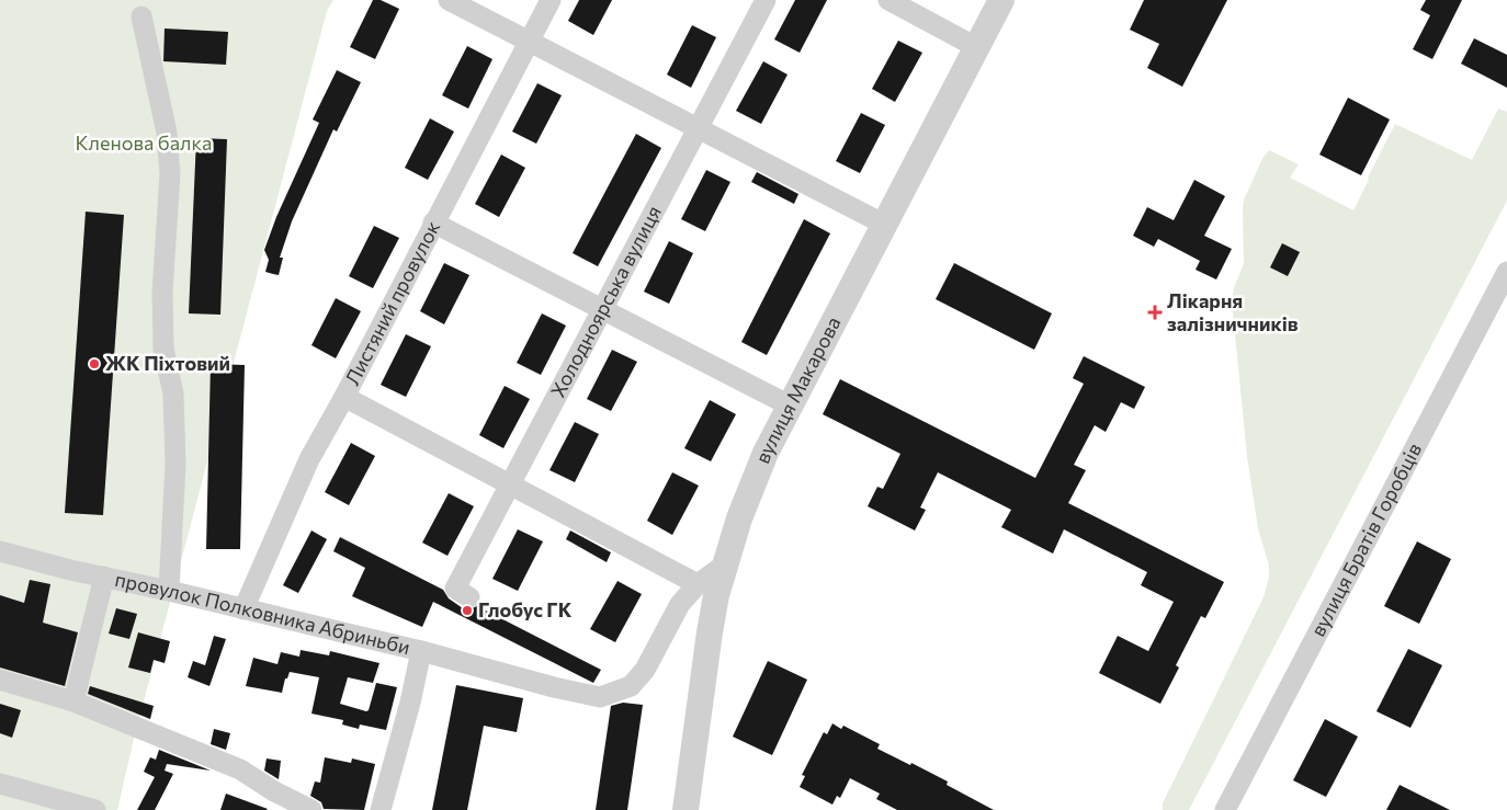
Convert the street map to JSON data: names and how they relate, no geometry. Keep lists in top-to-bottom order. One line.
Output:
{"streets":{"street":["Листяний провулок","Холодноярська вулиця","вулиця Макарова","вулиця Братів Горобців","провулок Полковника Абриньби"]},"crossings":[["Листяний провулок","провулок Полковника Абриньби"],["вулиця Макарова","провулок Полковника Абриньби"]],"parks":["Кленова балка"],"places":{"health":["Лікарня залізничників"],"other":["ЖК Піхтовий","Глобус ГК"]}}
